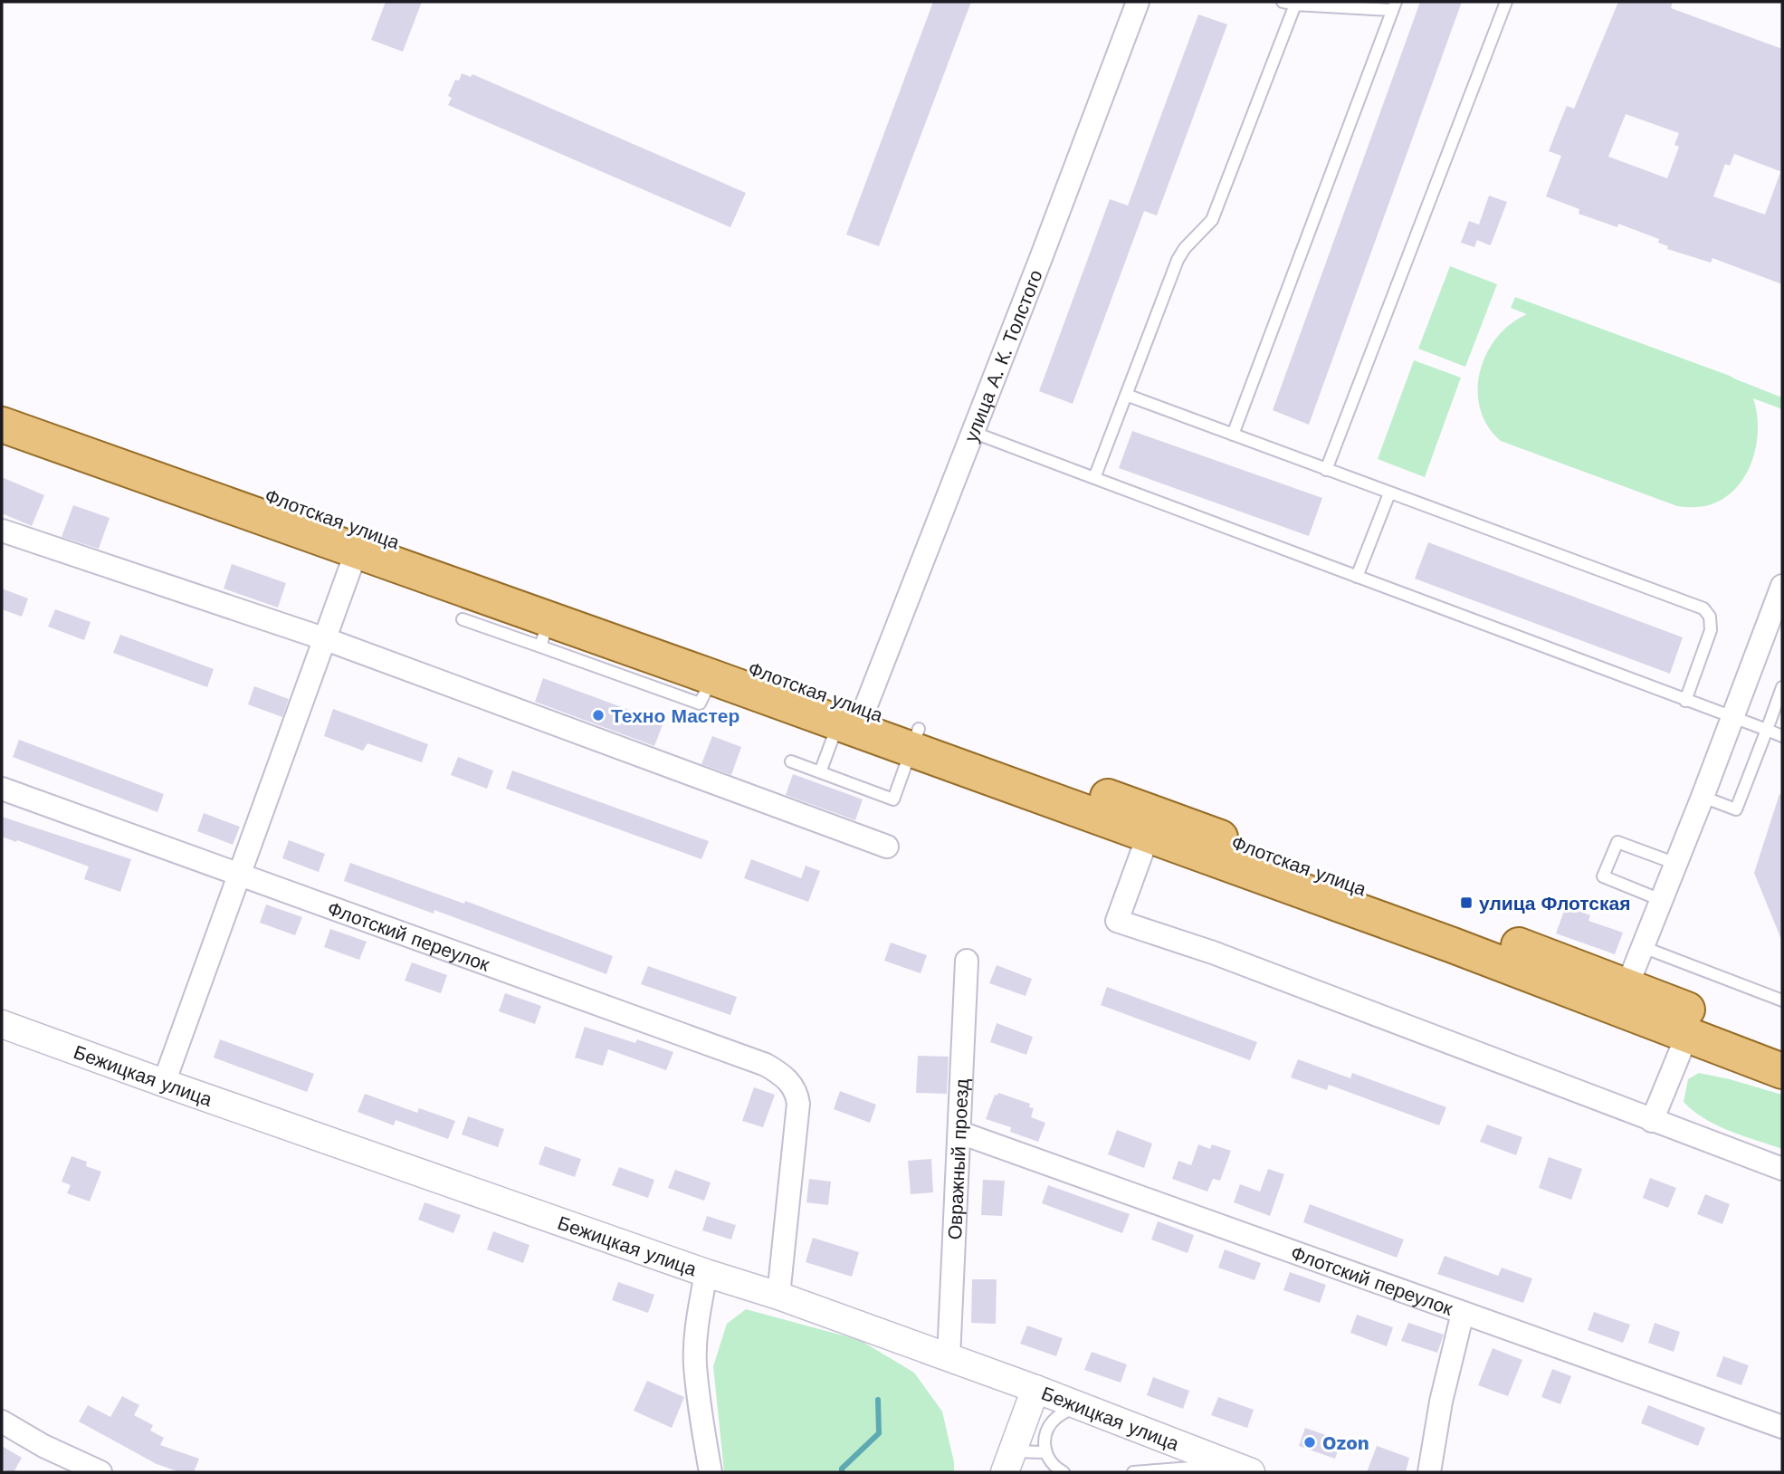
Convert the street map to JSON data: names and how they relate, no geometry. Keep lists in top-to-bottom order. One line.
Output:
{"streets":{"main road":["Флотская улица"],"street":["улица А. К. Толстого","Флотский переулок","Бежицкая улица","Овражный проезд"]},"crossings":[["улица А. К. Толстого","Флотская улица"],["Флотский переулок","Бежицкая улица"],["Флотский переулок","Овражный проезд"],["Бежицкая улица","Овражный проезд"]],"places":{"other":["Техно Мастер","Ozon"],"transit":["улица Флотская"]}}
